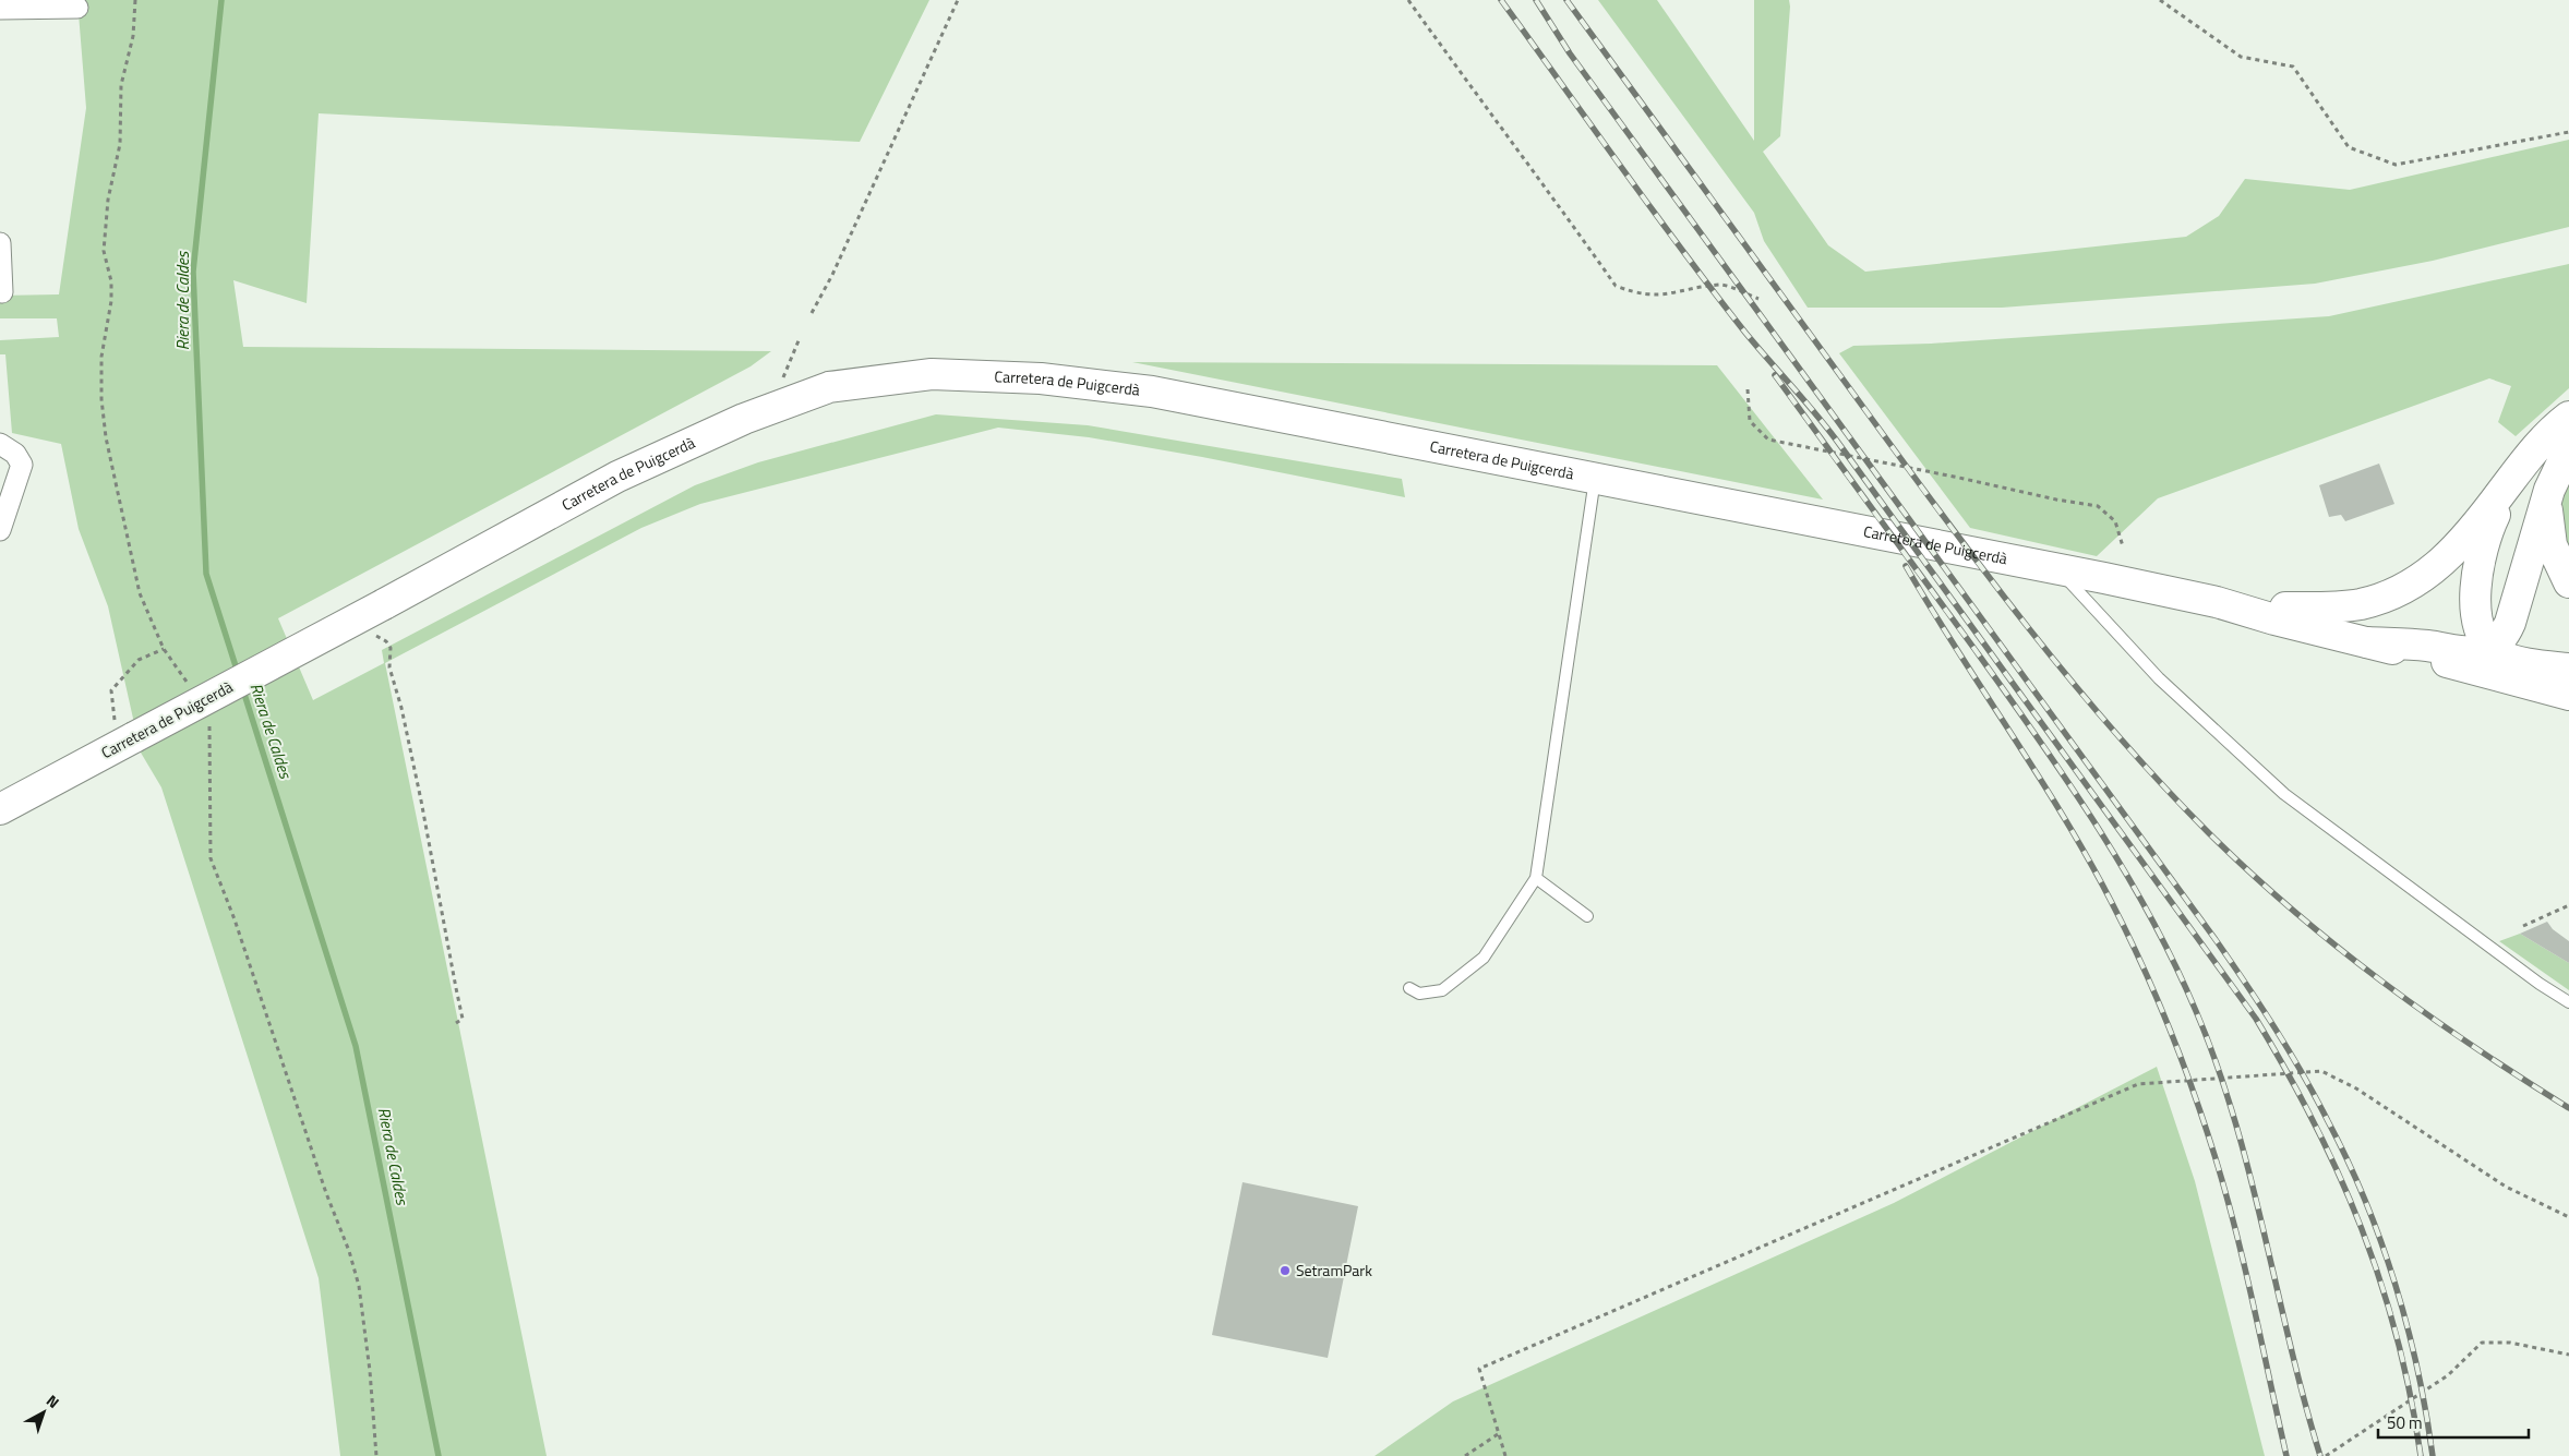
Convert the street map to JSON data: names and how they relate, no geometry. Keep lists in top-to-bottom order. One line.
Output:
{"streets":{"main road":["Carretera de Puigcerdà"]},"water":["Riera de Caldes"],"places":["SetramPark"],"scale_bar":"50 m","north":"top right"}
